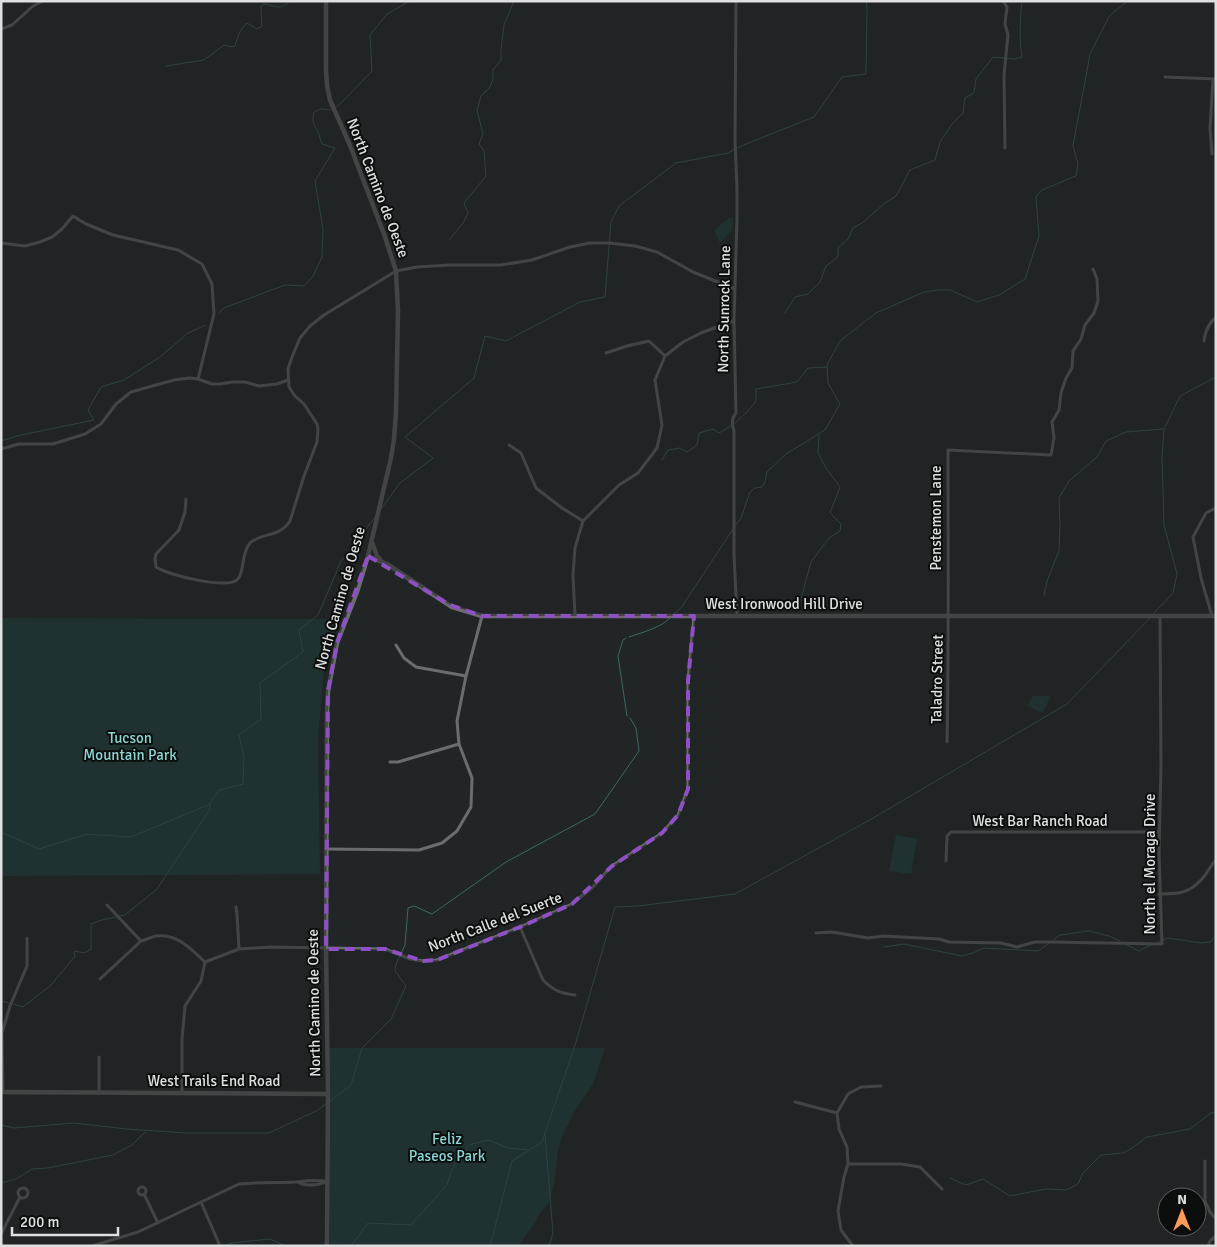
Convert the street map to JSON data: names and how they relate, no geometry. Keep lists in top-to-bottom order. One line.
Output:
{"streets":{"street":["North Camino de Oeste","North Sunrock Lane","Penstemon Lane","West Ironwood Hill Drive","Taladro Street","West Bar Ranch Road","North el Moraga Drive","North Calle del Suerte","West Trails End Road"]},"crossings":[["North Camino de Oeste","West Ironwood Hill Drive"],["North Camino de Oeste","North Calle del Suerte"],["North Camino de Oeste","West Trails End Road"],["North Sunrock Lane","West Ironwood Hill Drive"],["Penstemon Lane","West Ironwood Hill Drive"],["Penstemon Lane","Taladro Street"],["West Ironwood Hill Drive","Taladro Street"],["West Ironwood Hill Drive","North el Moraga Drive"],["West Ironwood Hill Drive","North Calle del Suerte"],["West Bar Ranch Road","North el Moraga Drive"]],"parks":["Tucson Mountain Park","Feliz Paseos Park"],"scale_bar":"200 m","north":"top"}
